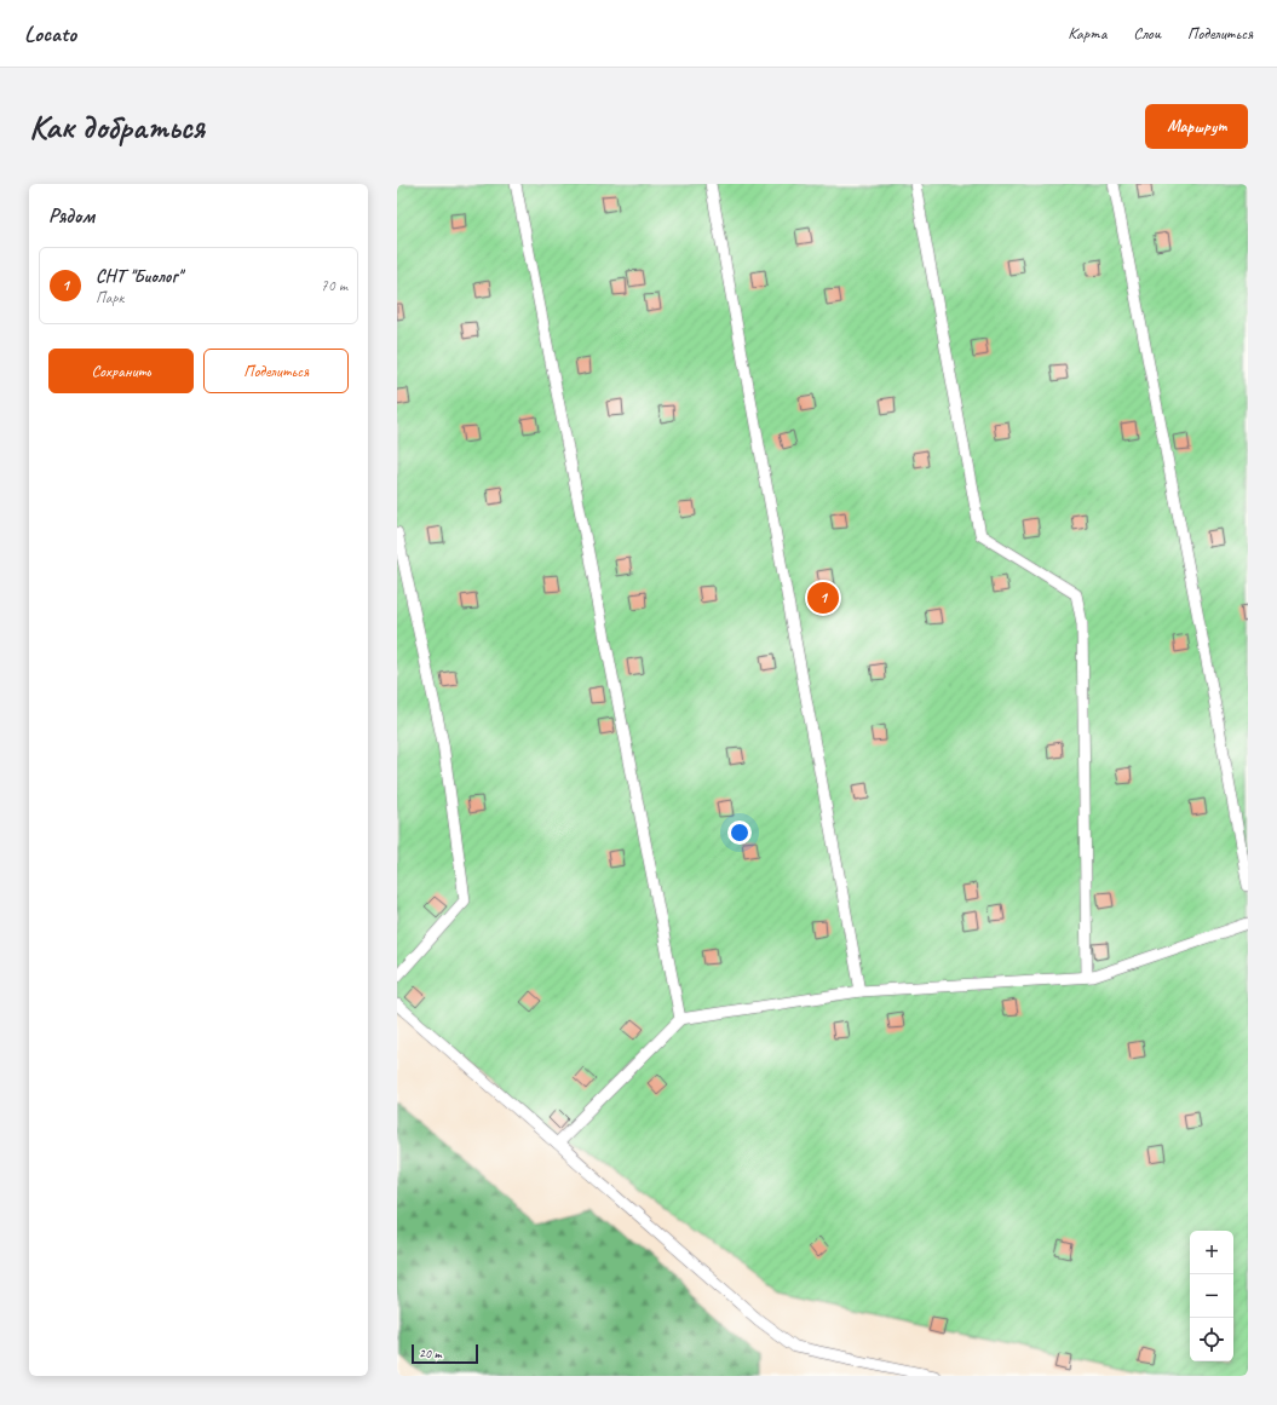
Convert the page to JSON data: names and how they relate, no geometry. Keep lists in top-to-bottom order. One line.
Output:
{"scale_bar":"20 m","page":{"header":"Locato","nav":["Карта","Слои","Поделиться"],"buttons":["Маршрут",["Сохранить","Поделиться"]],"title":"Как добраться","heading":"Рядом","list":[{"mark":"1","name":"СНТ \"Биолог\"","note":"Парк","value":"70 m"}],"pins":"1","map_buttons":["+","−"],"scale":"20 m"}}
